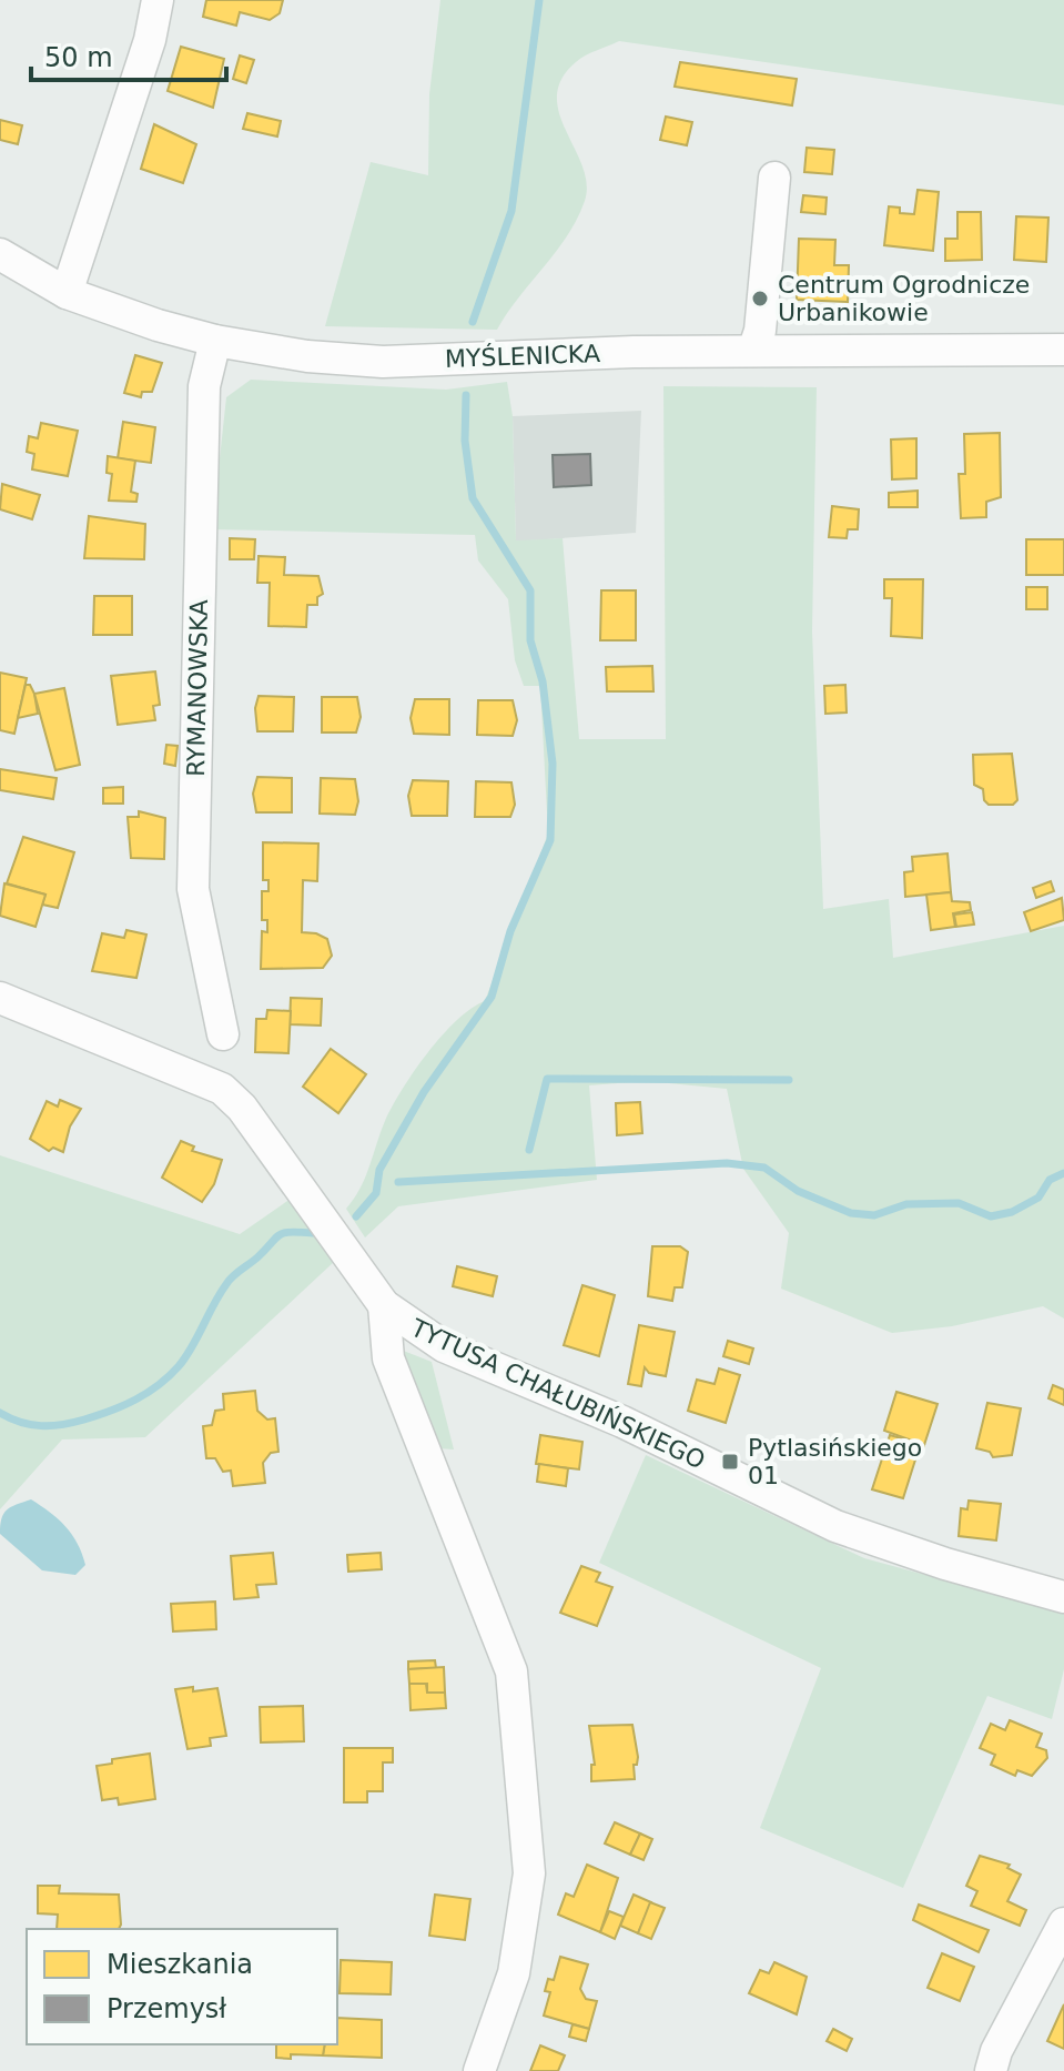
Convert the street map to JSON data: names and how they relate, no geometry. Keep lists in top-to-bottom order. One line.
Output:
{"streets":{"street":["MYŚLENICKA","RYMANOWSKA","TYTUSA CHAŁUBIŃSKIEGO"]},"crossings":[["MYŚLENICKA","RYMANOWSKA"]],"places":{"other":["Centrum Ogrodnicze Urbanikowie"],"transit":["Pytlasińskiego 01"]},"legend":["Mieszkania","Przemysł"],"scale_bar":"50 m"}
